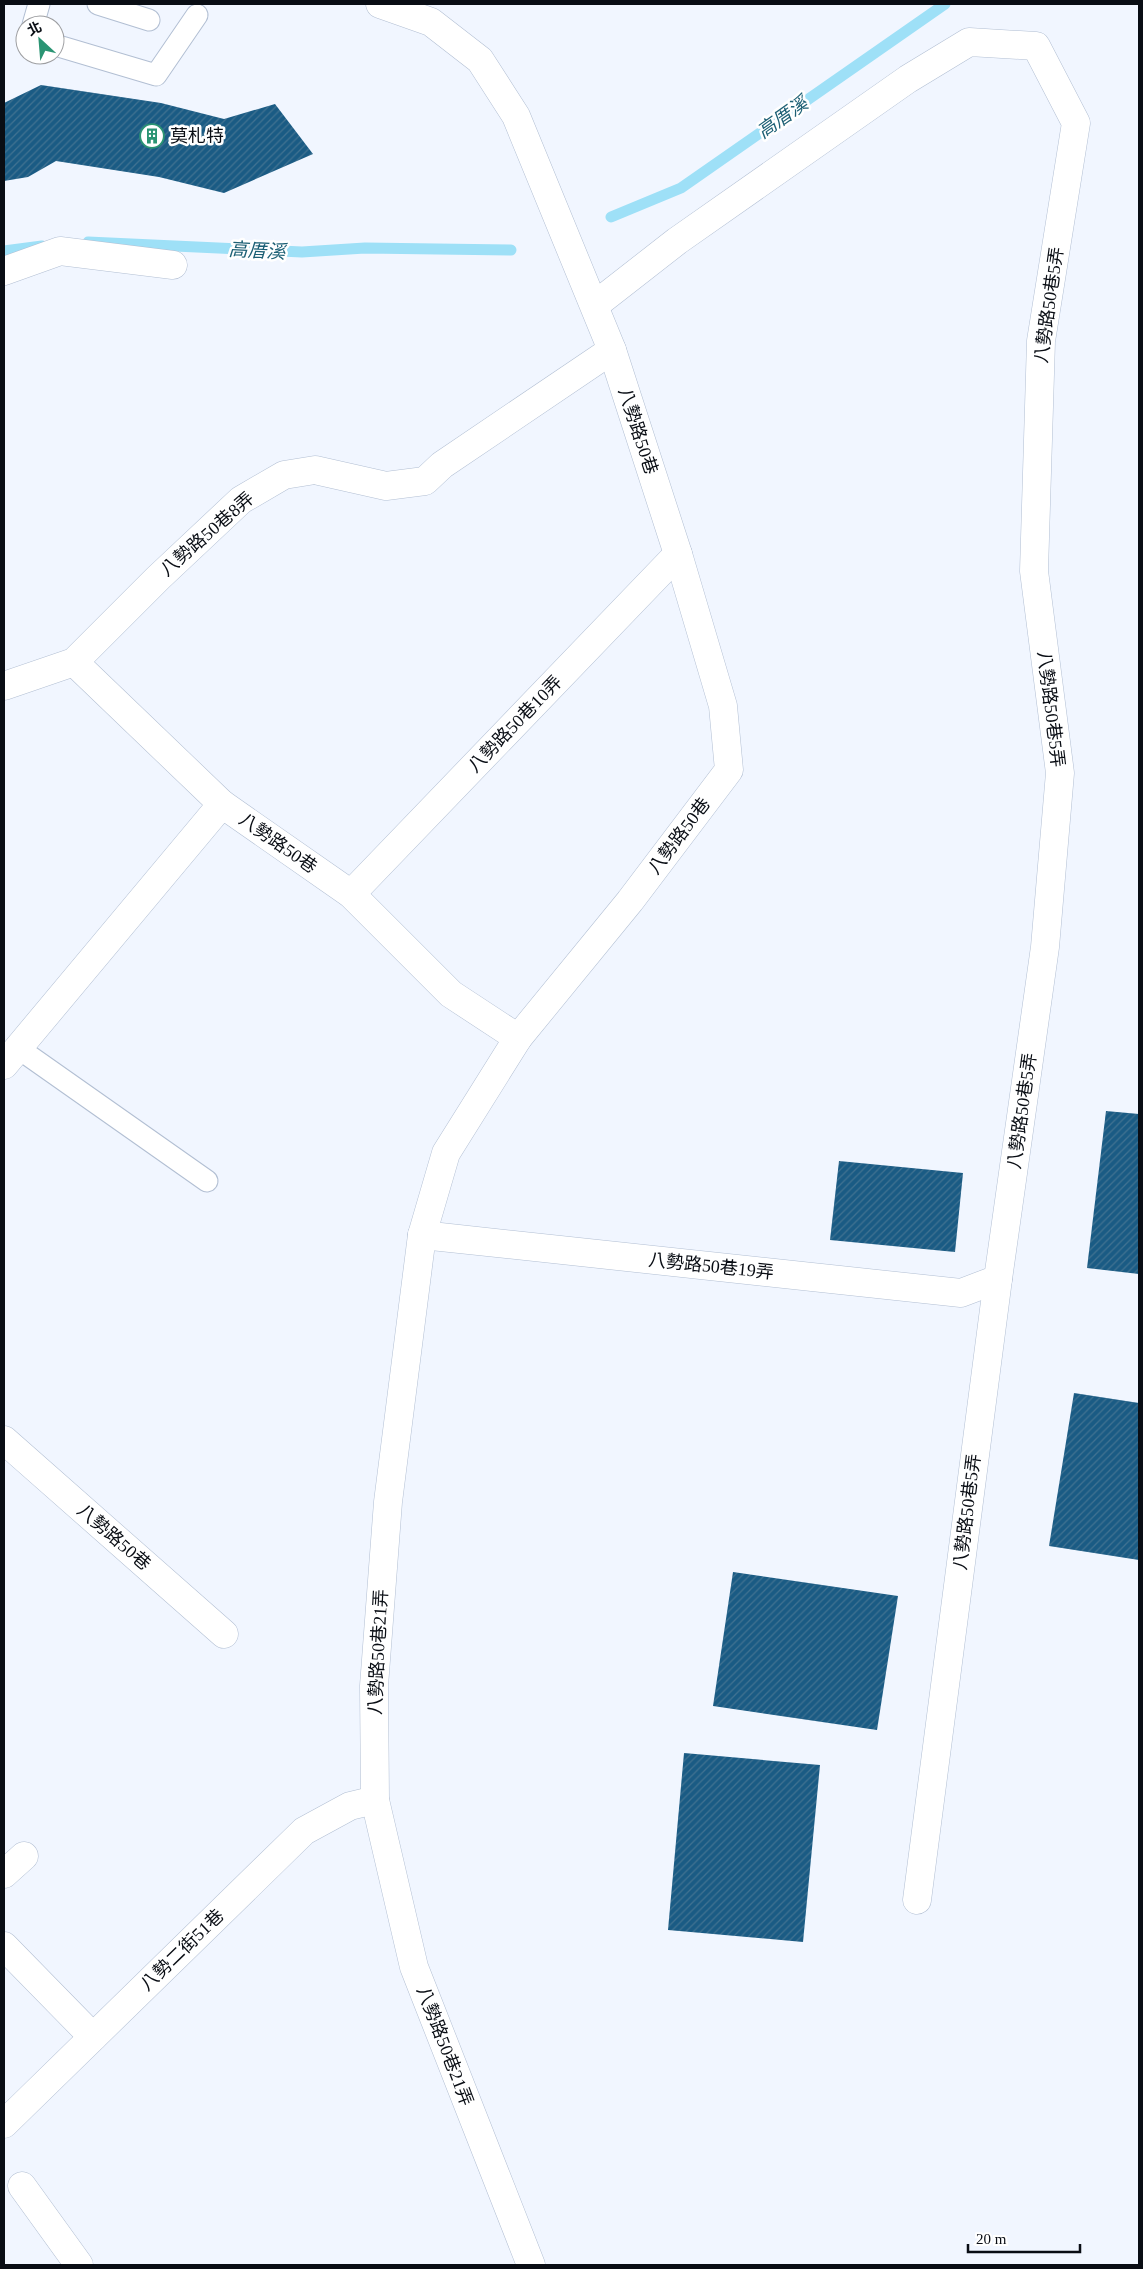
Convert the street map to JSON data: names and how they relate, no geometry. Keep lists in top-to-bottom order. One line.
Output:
{"streets":{"street":["八勢路50巷5弄","八勢路50巷","八勢路50巷8弄","八勢路50巷10弄","八勢路50巷19弄","八勢路50巷21弄","八勢二街51巷"]},"crossings":[["八勢路50巷5弄","八勢路50巷"],["八勢路50巷5弄","八勢路50巷19弄"],["八勢路50巷","八勢路50巷8弄"],["八勢路50巷","八勢路50巷10弄"],["八勢路50巷","八勢路50巷21弄"],["八勢路50巷19弄","八勢路50巷21弄"],["八勢路50巷21弄","八勢二街51巷"]],"water":["高厝溪"],"places":{"building":["莫札特"]},"scale_bar":"20 m","north":"top left"}
